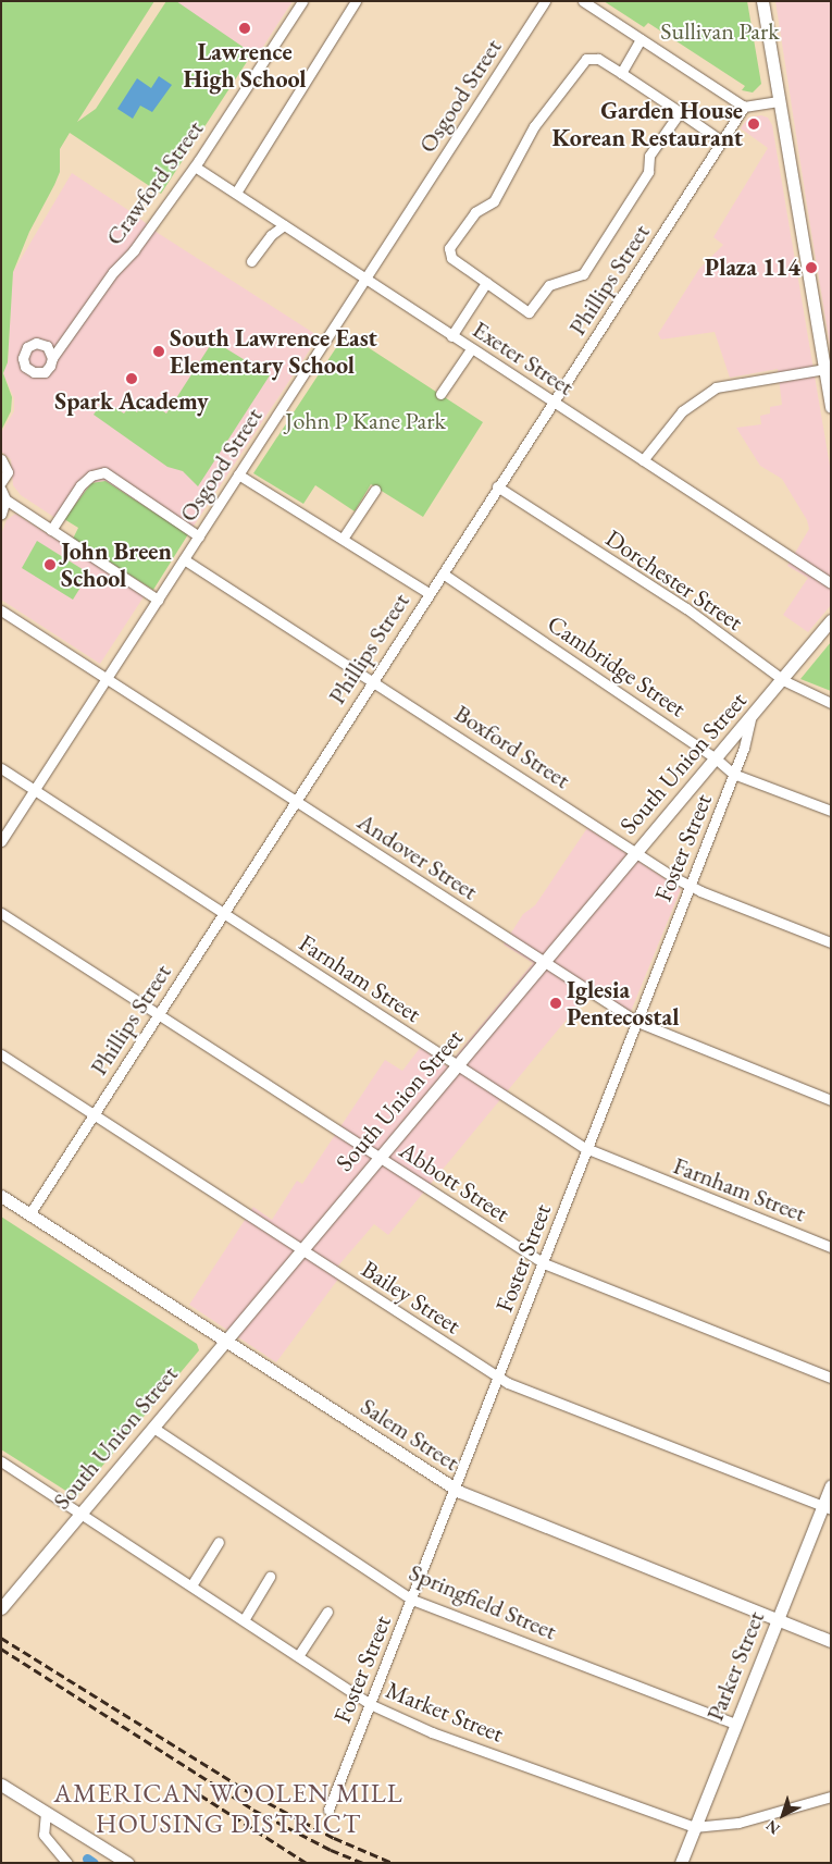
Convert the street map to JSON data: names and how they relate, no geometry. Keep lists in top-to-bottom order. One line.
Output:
{"streets":{"main road":["South Union Street","Salem Street","Parker Street"],"street":["Osgood Street","Crawford Street","Phillips Street","Exeter Street","Dorchester Street","Cambridge Street","Boxford Street","Foster Street","Andover Street","Farnham Street","Abbott Street","Bailey Street","Springfield Street","Market Street"]},"crossings":[["Osgood Street","Exeter Street"],["Osgood Street","Boxford Street"],["Osgood Street","Andover Street"],["Osgood Street","Farnham Street"],["Crawford Street","Exeter Street"],["Phillips Street","Exeter Street"],["Phillips Street","Dorchester Street"],["Phillips Street","Cambridge Street"],["Phillips Street","Boxford Street"],["Phillips Street","Andover Street"],["Phillips Street","Farnham Street"],["Phillips Street","Abbott Street"],["Phillips Street","Bailey Street"],["Phillips Street","Salem Street"],["Dorchester Street","South Union Street"],["Cambridge Street","South Union Street"],["Cambridge Street","Foster Street"],["Boxford Street","South Union Street"],["Boxford Street","Foster Street"],["South Union Street","Foster Street"],["South Union Street","Andover Street"],["South Union Street","Farnham Street"],["South Union Street","Abbott Street"],["South Union Street","Bailey Street"],["South Union Street","Salem Street"],["South Union Street","Springfield Street"],["South Union Street","Market Street"],["Foster Street","Andover Street"],["Foster Street","Farnham Street"],["Foster Street","Abbott Street"],["Foster Street","Bailey Street"],["Foster Street","Salem Street"],["Foster Street","Springfield Street"],["Foster Street","Market Street"],["Bailey Street","Parker Street"],["Salem Street","Parker Street"],["Springfield Street","Parker Street"],["Parker Street","Market Street"]],"districts":["AMERICAN WOOLEN MILL HOUSING DISTRICT"],"parks":["Sullivan Park","John P Kane Park"],"places":["Lawrence High School","Garden House Korean Restaurant","Plaza 114","South Lawrence East Elementary School","Spark Academy","John Breen School","Iglesia Pentecostal"],"north":"bottom left"}
